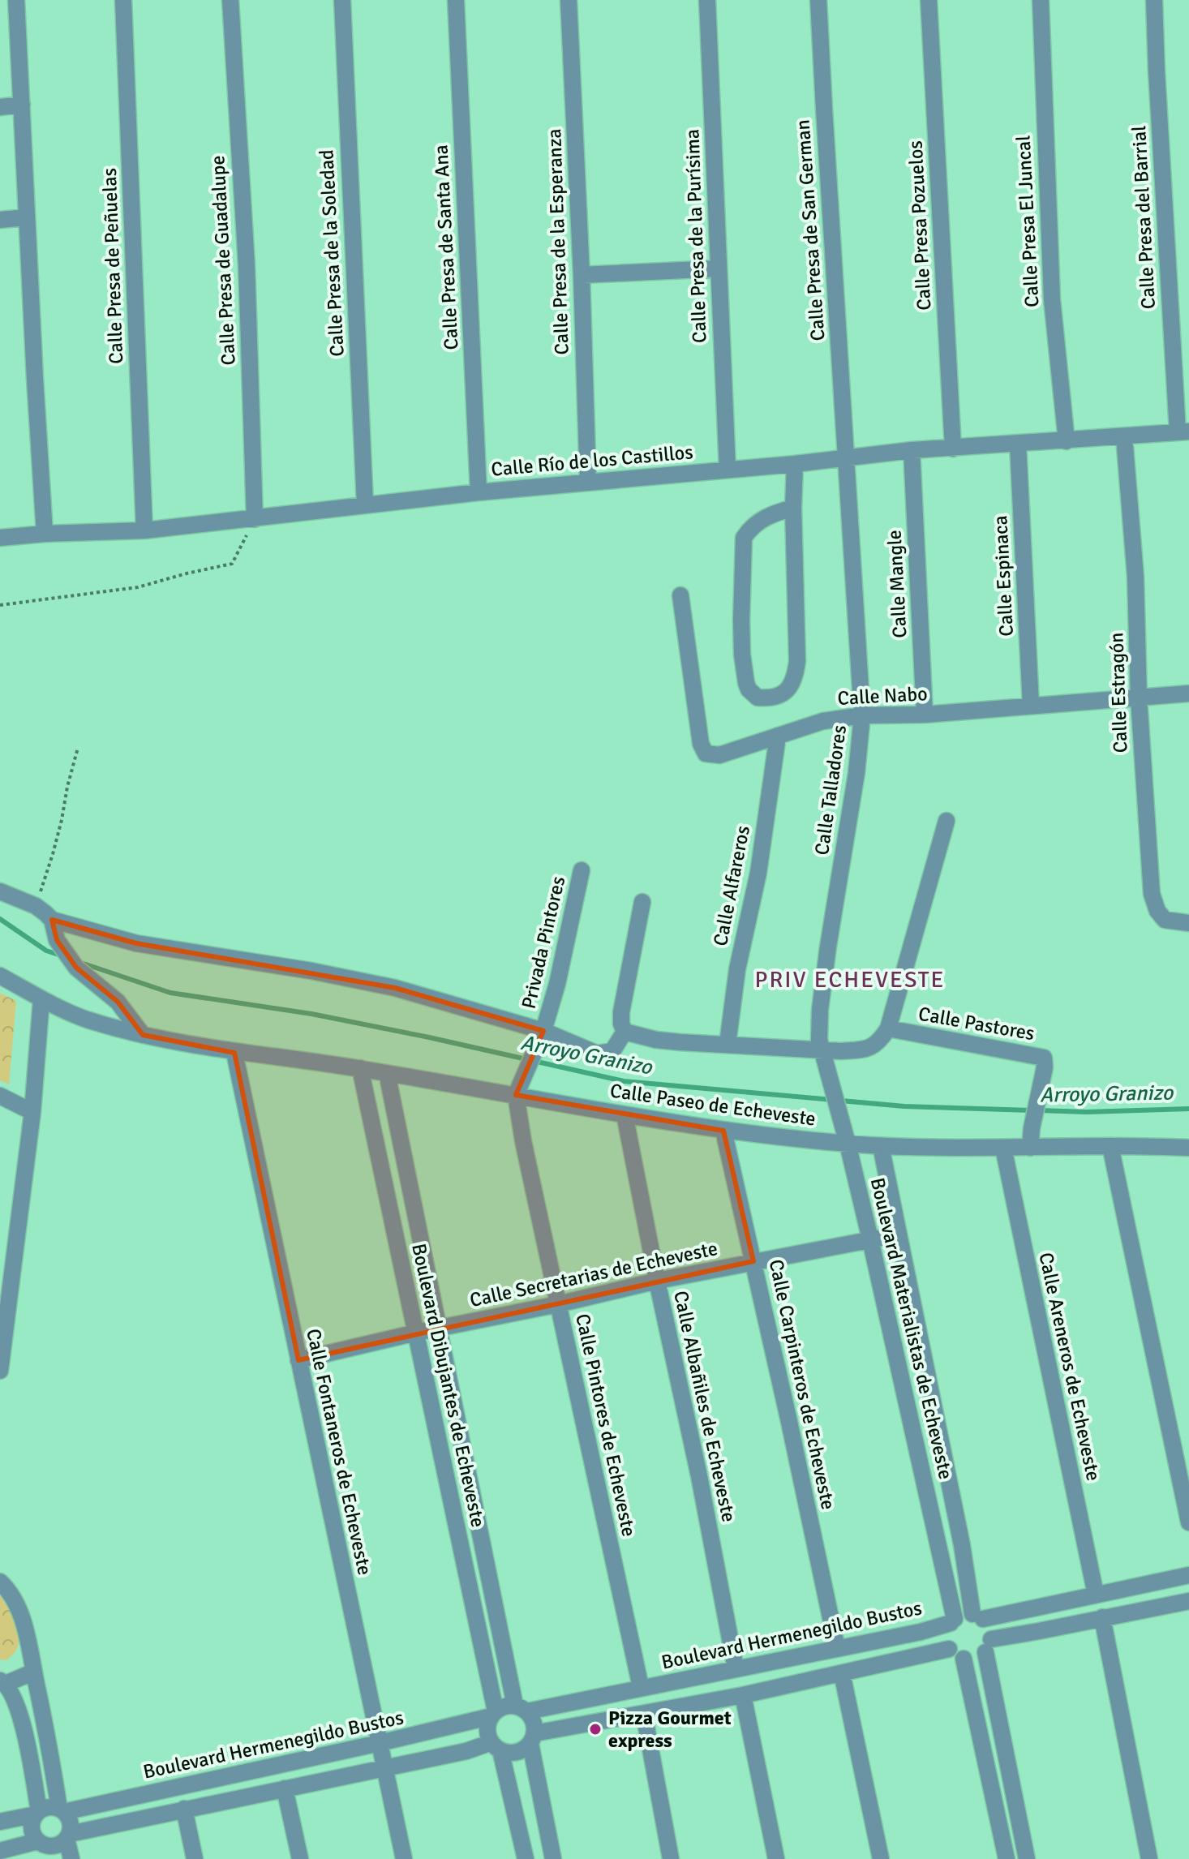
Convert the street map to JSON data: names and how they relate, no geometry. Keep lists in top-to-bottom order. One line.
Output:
{"streets":{"street":["Calle Presa del Barrial","Calle Presa El Juncal","Calle Presa Pozuelos","Calle Presa de San German","Calle Presa de la Purísima","Calle Presa de la Esperanza","Calle Presa de Santa Ana","Calle Presa de la Soledad","Calle Presa de Guadalupe","Calle Presa de Peñuelas","Calle Río de los Castillos","Calle Espinaca","Calle Mangle","Calle Estragón","Calle Nabo","Calle Talladores","Calle Alfareros","Privada Pintores","Calle Pastores","Calle Paseo de Echeveste","Calle Secretarias de Echeveste","Boulevard Materialistas de Echeveste","Calle Areneros de Echeveste","Calle Carpinteros de Echeveste","Boulevard Dibujantes de Echeveste","Calle Albañiles de Echeveste","Calle Pintores de Echeveste","Calle Fontaneros de Echeveste","Boulevard Hermenegildo Bustos"]},"crossings":[["Calle Presa del Barrial","Calle Río de los Castillos"],["Calle Presa El Juncal","Calle Río de los Castillos"],["Calle Presa Pozuelos","Calle Río de los Castillos"],["Calle Presa de San German","Calle Río de los Castillos"],["Calle Presa de San German","Calle Talladores"],["Calle Presa de la Purísima","Calle Río de los Castillos"],["Calle Presa de la Esperanza","Calle Río de los Castillos"],["Calle Presa de Santa Ana","Calle Río de los Castillos"],["Calle Presa de la Soledad","Calle Río de los Castillos"],["Calle Presa de Guadalupe","Calle Río de los Castillos"],["Calle Presa de Peñuelas","Calle Río de los Castillos"],["Calle Río de los Castillos","Calle Espinaca"],["Calle Río de los Castillos","Calle Mangle"],["Calle Río de los Castillos","Calle Estragón"],["Calle Río de los Castillos","Calle Talladores"],["Calle Espinaca","Calle Nabo"],["Calle Mangle","Calle Nabo"],["Calle Estragón","Calle Nabo"],["Calle Nabo","Calle Talladores"],["Calle Nabo","Calle Alfareros"],["Calle Talladores","Boulevard Materialistas de Echeveste"],["Privada Pintores","Calle Paseo de Echeveste"],["Privada Pintores","Calle Pintores de Echeveste"],["Calle Pastores","Calle Paseo de Echeveste"],["Calle Paseo de Echeveste","Boulevard Materialistas de Echeveste"],["Calle Paseo de Echeveste","Calle Areneros de Echeveste"],["Calle Paseo de Echeveste","Calle Carpinteros de Echeveste"],["Calle Paseo de Echeveste","Boulevard Dibujantes de Echeveste"],["Calle Paseo de Echeveste","Calle Albañiles de Echeveste"],["Calle Paseo de Echeveste","Calle Pintores de Echeveste"],["Calle Paseo de Echeveste","Calle Fontaneros de Echeveste"],["Calle Secretarias de Echeveste","Boulevard Materialistas de Echeveste"],["Calle Secretarias de Echeveste","Calle Carpinteros de Echeveste"],["Calle Secretarias de Echeveste","Boulevard Dibujantes de Echeveste"],["Calle Secretarias de Echeveste","Calle Albañiles de Echeveste"],["Calle Secretarias de Echeveste","Calle Pintores de Echeveste"],["Calle Secretarias de Echeveste","Calle Fontaneros de Echeveste"],["Boulevard Materialistas de Echeveste","Boulevard Hermenegildo Bustos"],["Calle Carpinteros de Echeveste","Boulevard Hermenegildo Bustos"],["Boulevard Dibujantes de Echeveste","Boulevard Hermenegildo Bustos"],["Calle Albañiles de Echeveste","Boulevard Hermenegildo Bustos"],["Calle Pintores de Echeveste","Boulevard Hermenegildo Bustos"],["Calle Fontaneros de Echeveste","Boulevard Hermenegildo Bustos"]],"districts":["PRIV ECHEVESTE"],"water":["Arroyo Granizo"],"places":["Pizza Gourmet express"]}
